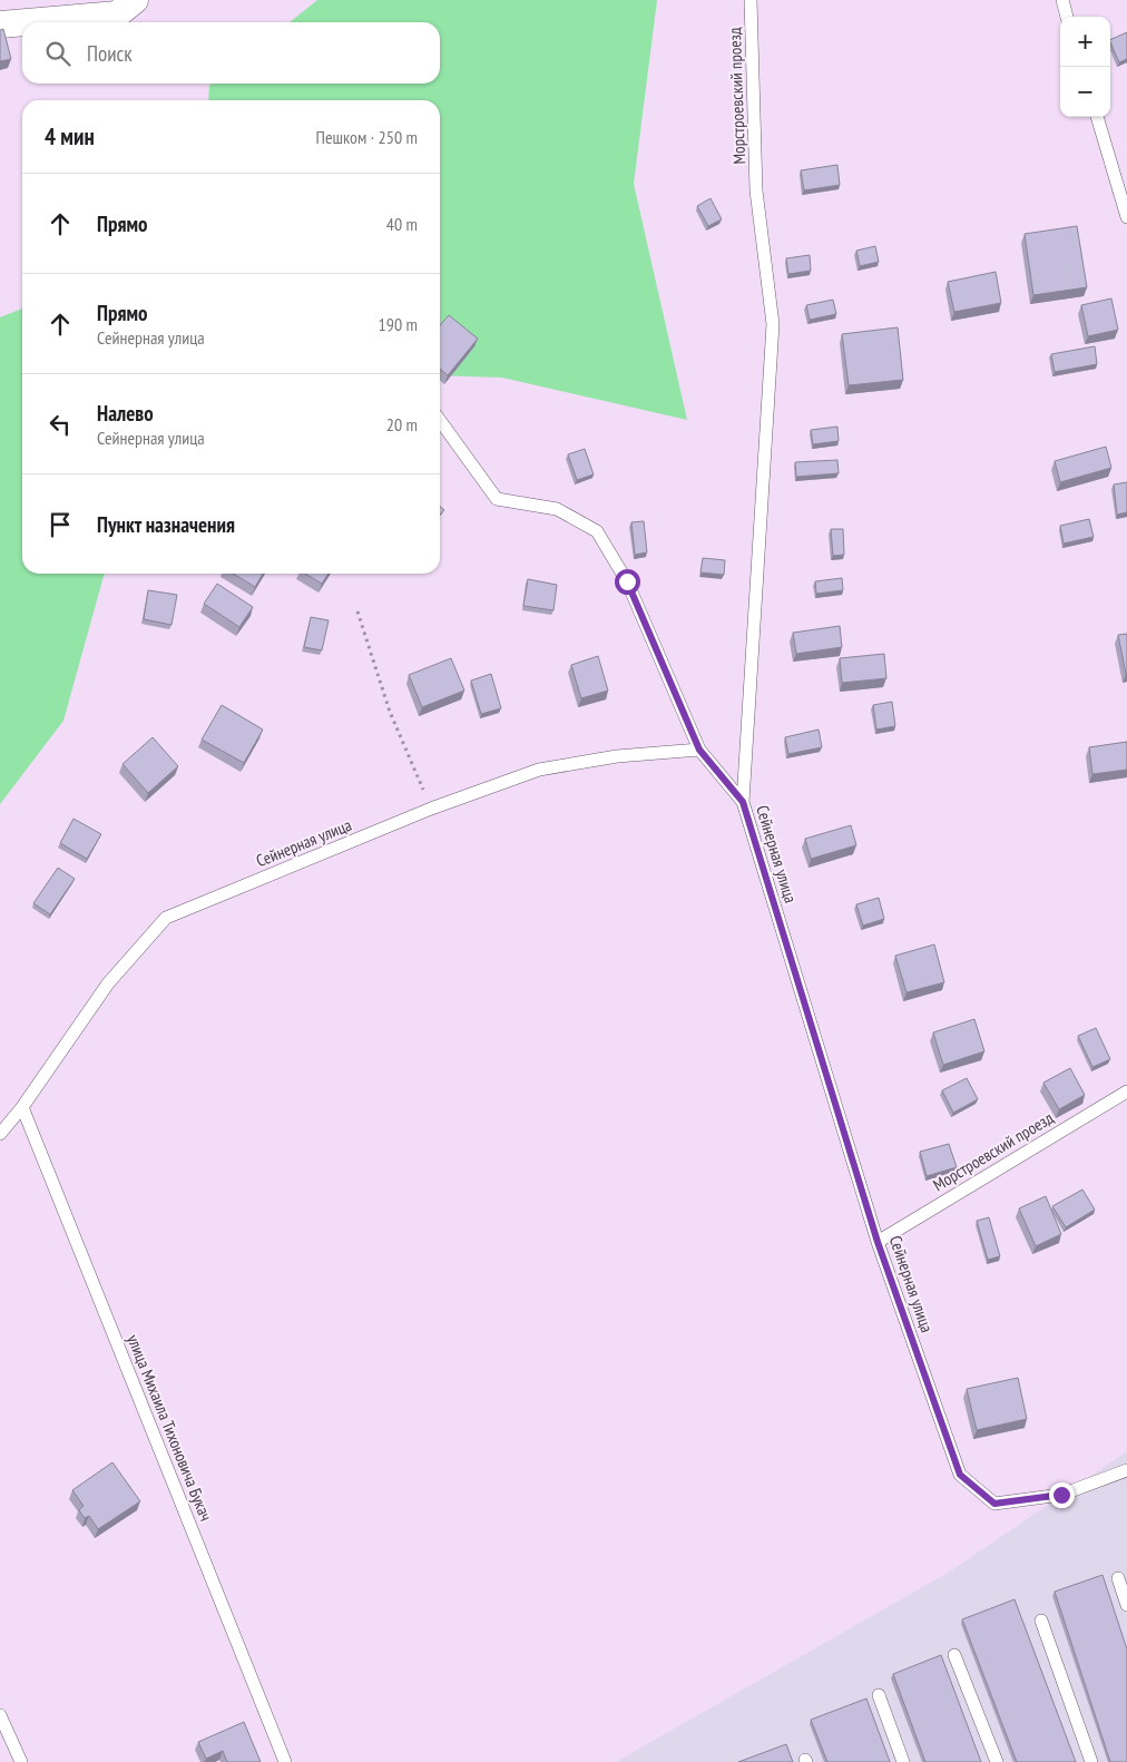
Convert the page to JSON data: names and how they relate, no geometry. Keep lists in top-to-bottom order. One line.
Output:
{"streets":{"lane":["Морстроевский проезд","Сейнерная улица","улица Михаила Тихоновича Букач"]},"crossings":[["Морстроевский проезд","Сейнерная улица"],["Сейнерная улица","улица Михаила Тихоновича Букач"]],"page":{"map_buttons":["+","−"],"search":"Поиск","heading":["4 мин","Пешком · 250 m"],"list":[["Прямо","40 m"],["Прямо","Сейнерная улица","190 m"],["Налево","Сейнерная улица","20 m"],"Пункт назначения"]}}
